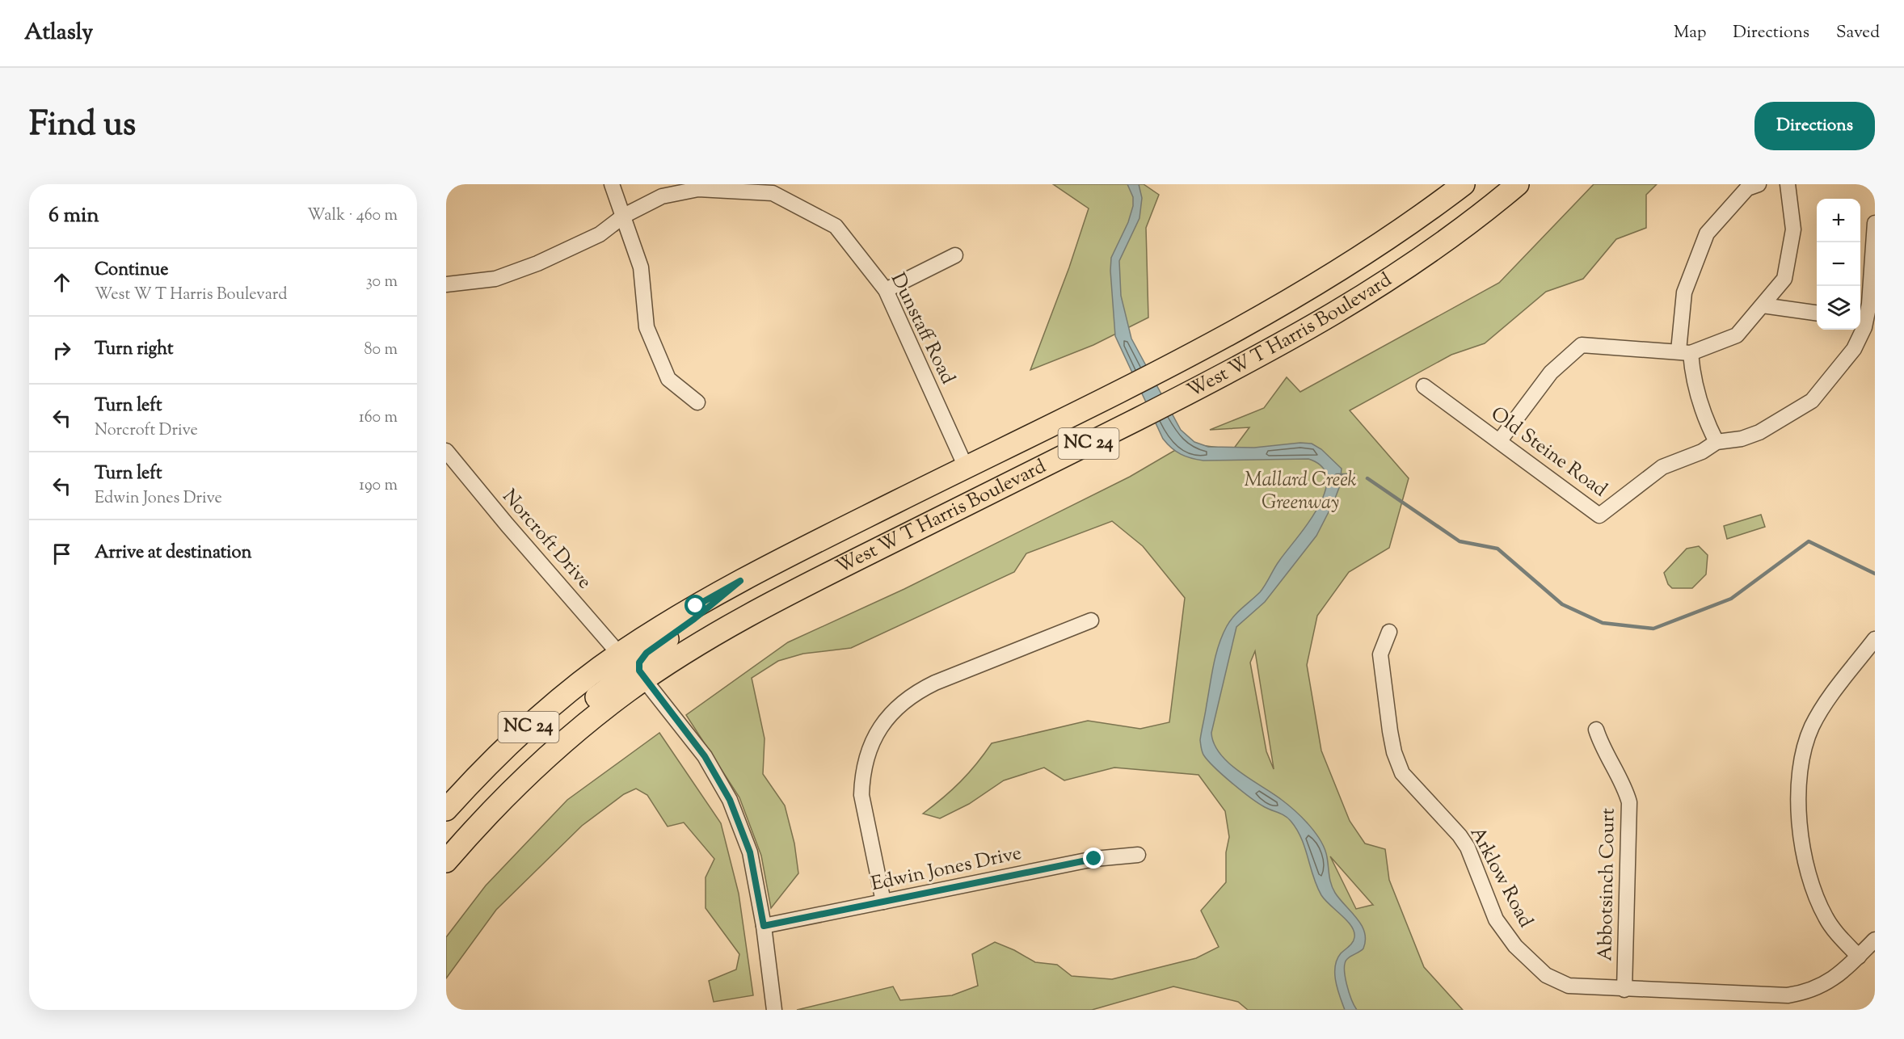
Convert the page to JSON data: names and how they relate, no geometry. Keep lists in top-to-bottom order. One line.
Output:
{"streets":{"main road":["West W T Harris Boulevard","NC 24"],"street":["Dunstaff Road","Old Steine Road","Norcroft Drive","Edwin Jones Drive","Arklow Road","Abbotsinch Court"]},"crossings":[["Dunstaff Road","West W T Harris Boulevard"],["West W T Harris Boulevard","Norcroft Drive"],["Arklow Road","Abbotsinch Court"]],"parks":["Mallard Creek Greenway"],"page":{"header":"Atlasly","nav":["Map","Directions","Saved"],"title":"Find us","buttons":"Directions","heading":["6 min","Walk · 460 m"],"map_buttons":["+","−"],"list":[["Continue","West W T Harris Boulevard","30 m"],["Turn right","80 m"],["Turn left","Norcroft Drive","160 m"],["Turn left","Edwin Jones Drive","190 m"],"Arrive at destination"]}}
